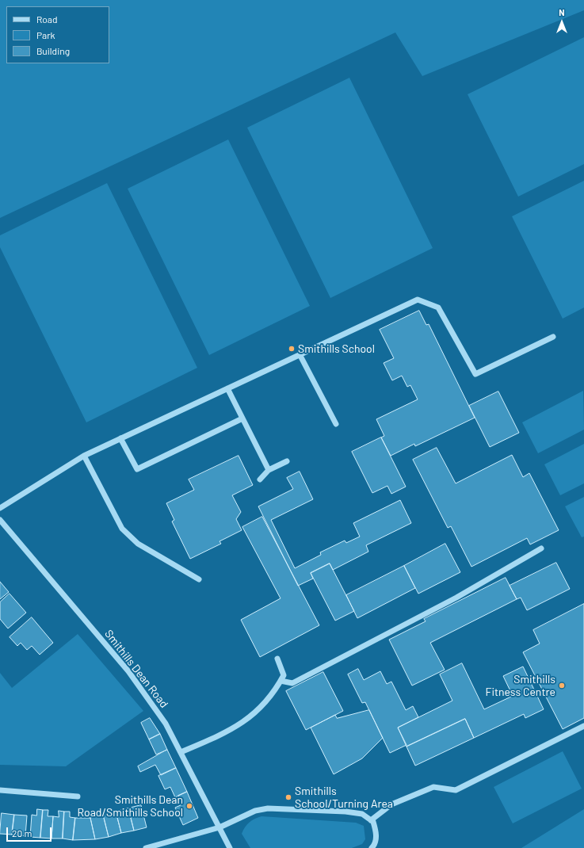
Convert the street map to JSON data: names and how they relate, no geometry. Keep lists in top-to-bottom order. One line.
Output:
{"streets":{"street":["Smithills Dean Road"]},"places":["Smithills School","Smithills Fitness Centre","Smithills School/Turning Area","Smithills Dean Road/Smithills School"],"legend":["Road","Park","Building"],"scale_bar":"20 m","north":"top"}
